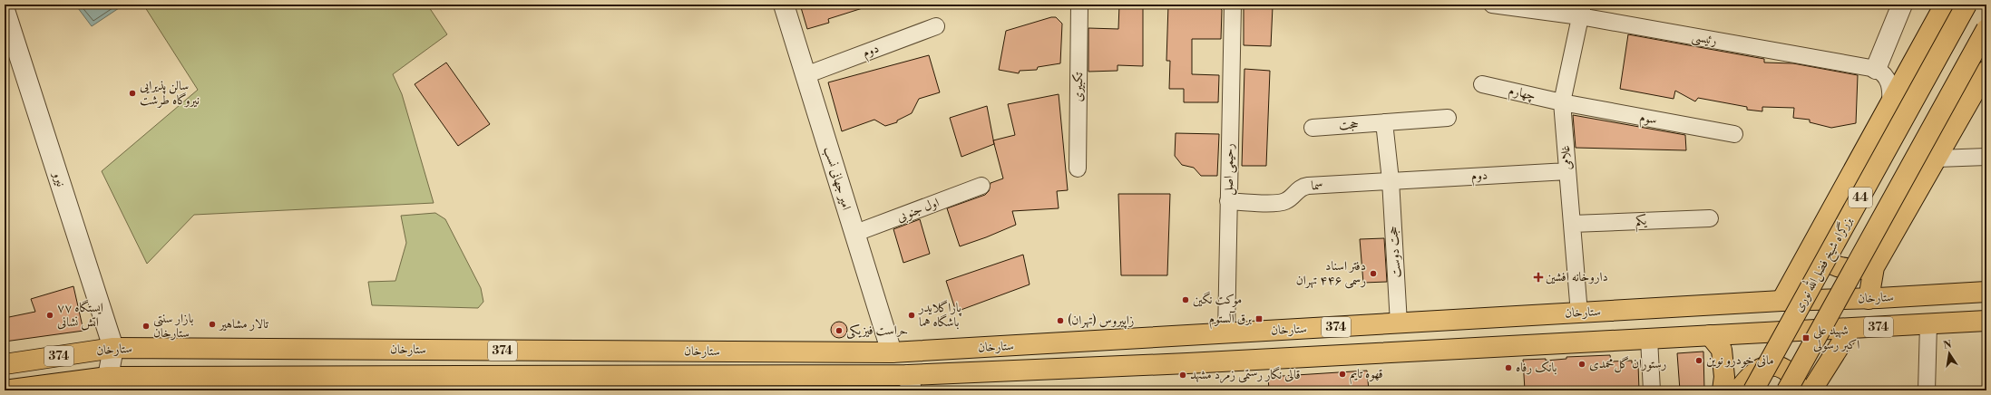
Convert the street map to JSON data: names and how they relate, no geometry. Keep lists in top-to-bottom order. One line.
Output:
{"streets":{"main road":["44","بزرگراه شیخ فضل‌الله نوری","ستارخان","374"],"street":["رئیسی","دوم","تکبیری","چهارم","سوم","حجت","غلامی","رحیمی اصل","امیر جهانی نسب","نیرو","سما","اول جنوبی","یکم","حجت دوست"]},"crossings":[["رئیسی","غلامی"],["دوم","غلامی"],["دوم","امیر جهانی نسب"],["دوم","سما"],["دوم","حجت دوست"],["چهارم","سوم"],["چهارم","غلامی"],["سوم","غلامی"],["غلامی","یکم"],["غلامی","ستارخان"],["رحیمی اصل","سما"],["رحیمی اصل","ستارخان"],["امیر جهانی نسب","اول جنوبی"],["امیر جهانی نسب","ستارخان"],["نیرو","ستارخان"],["سما","حجت دوست"],["حجت دوست","ستارخان"]],"places":{"other":["سالن پذیرایی نیروگاه طرشت","دفتر اسناد رسمی ۴۴۶ تهران","موکت نگین","ایستگاه ۷۷ اتش نشانی","پاراگلایدر باشگاه هما","زاپیروس (تهران)","تالار مشاهیر","بازار سنتی ستارخان","حراست فیزیکی","مانی خودرو نوین","رستوران گل‌محمدی","بانک رفاه","قهوه تایم","قالی نگار رستمی زمرد مشهد"],"health":["داروخانه افشین"],"transit":["برق آلستوم","شهید علی اکبر رسولی"]},"north":"top"}
